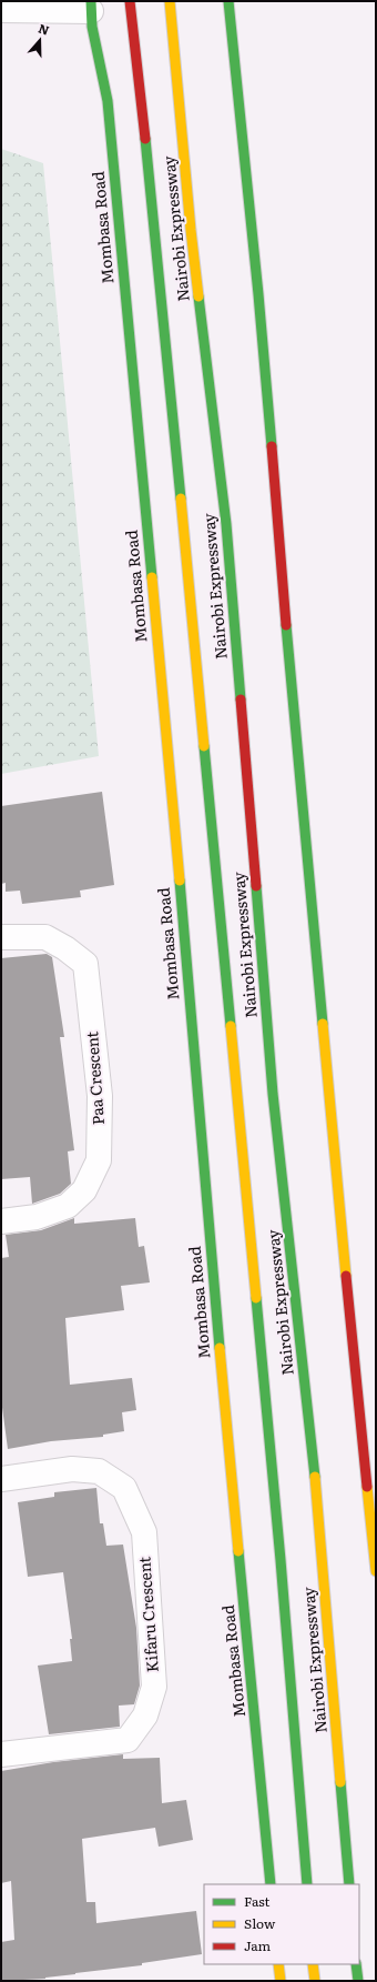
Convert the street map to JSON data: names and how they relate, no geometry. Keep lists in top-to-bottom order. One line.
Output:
{"streets":{"highway":["Mombasa Road","Nairobi Expressway"],"street":["Paa Crescent","Kifaru Crescent"]},"legend":["Fast","Slow","Jam"],"north":"top"}
